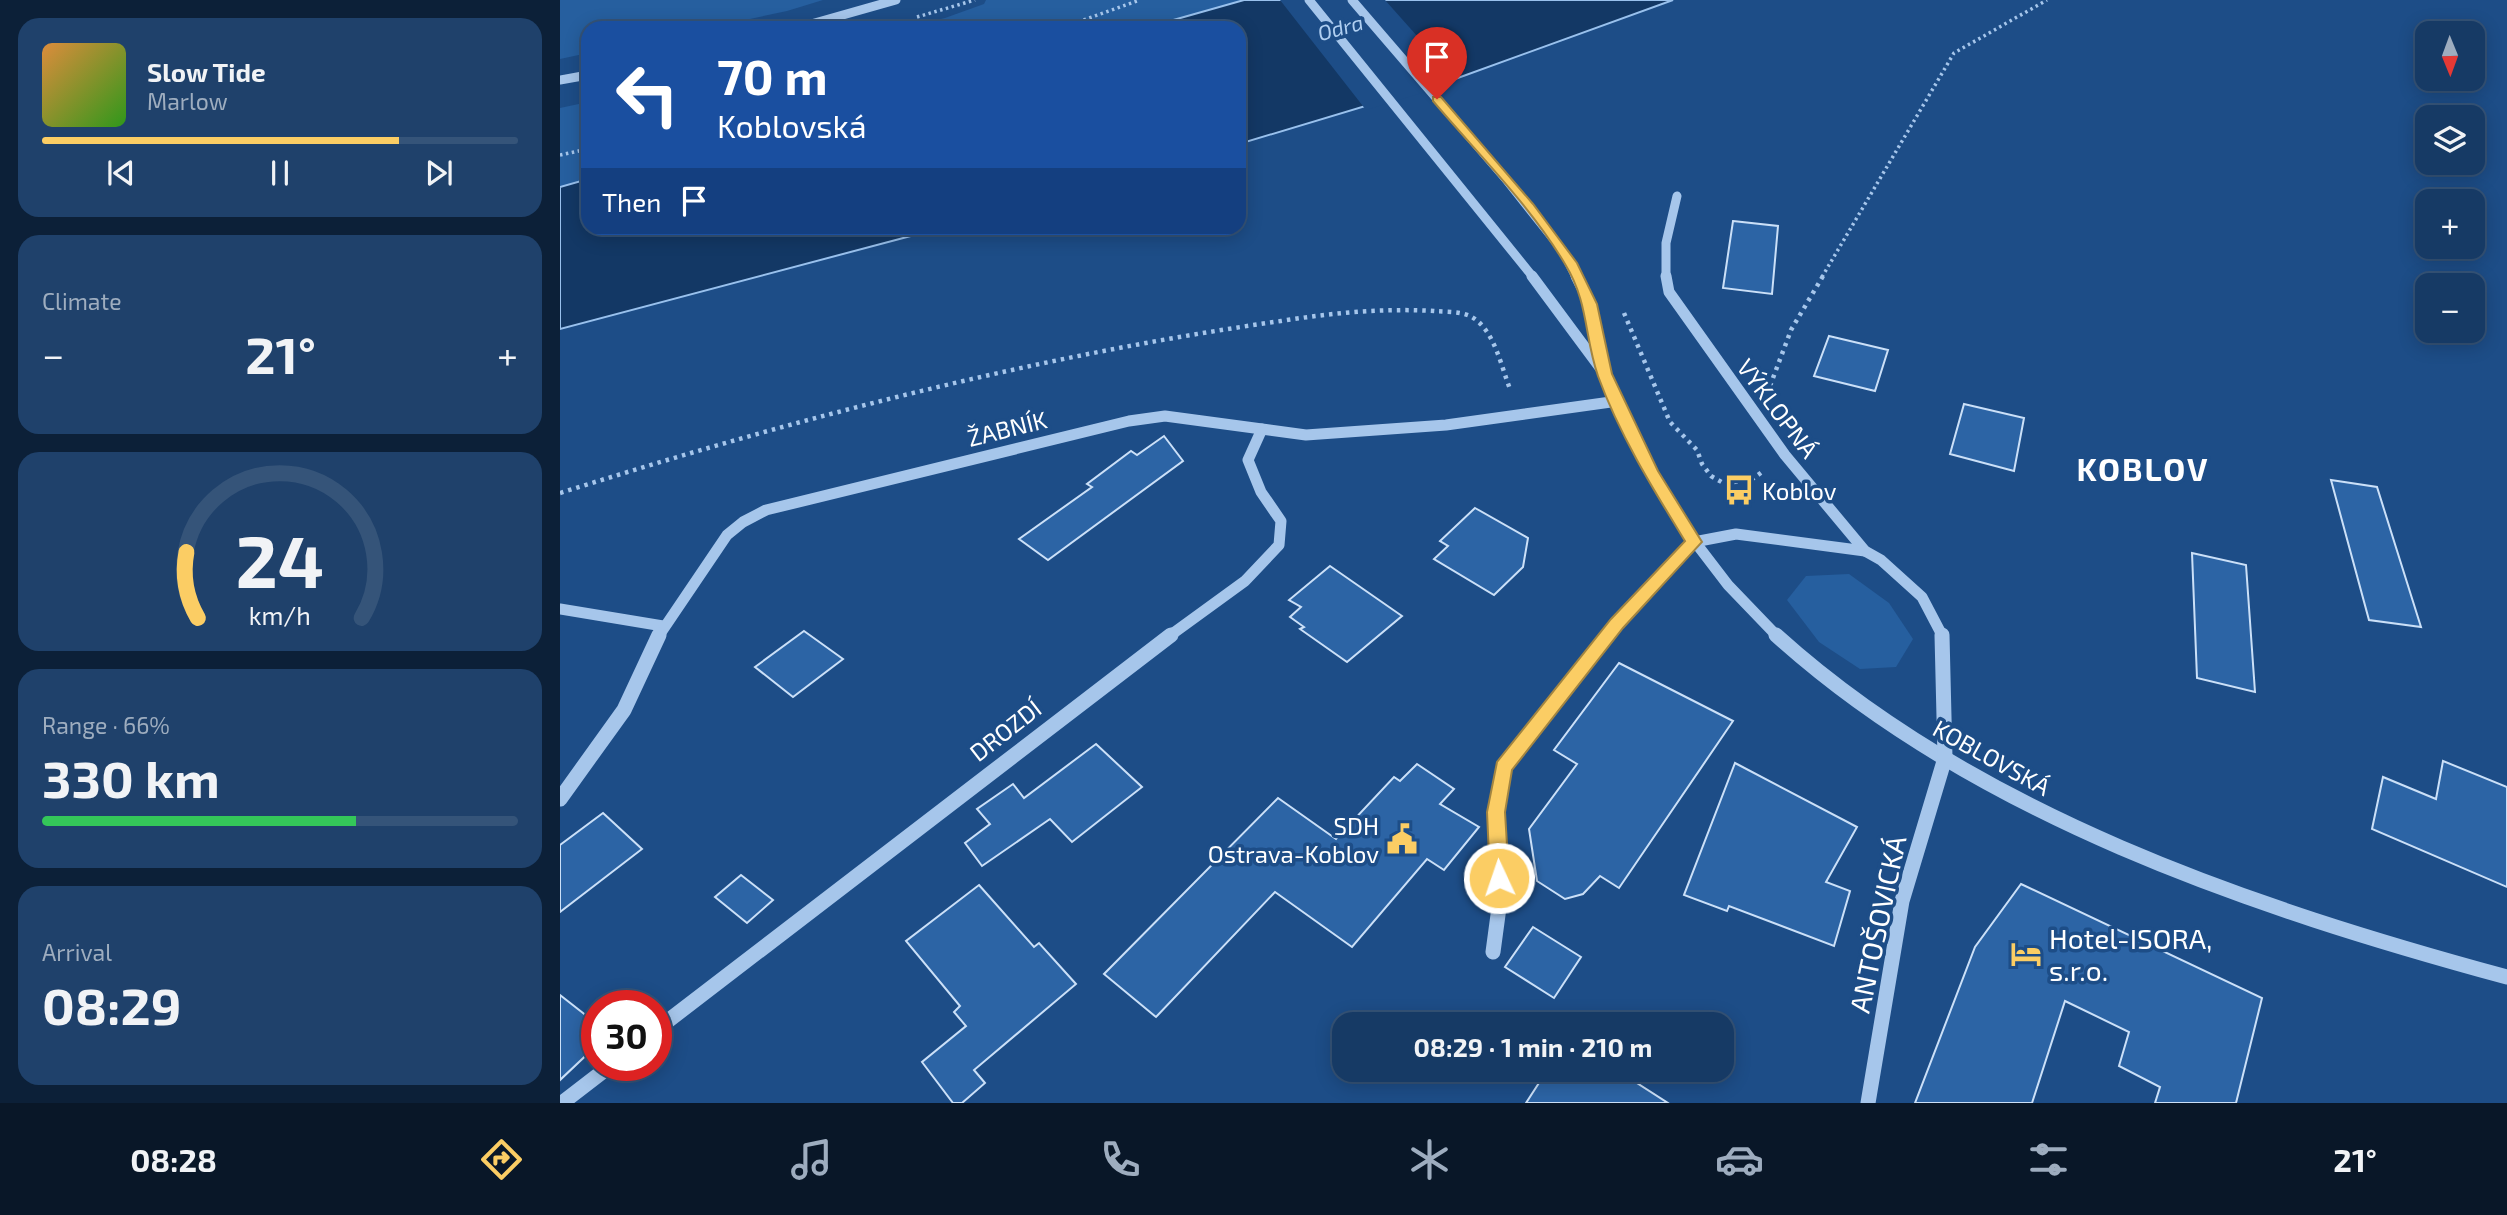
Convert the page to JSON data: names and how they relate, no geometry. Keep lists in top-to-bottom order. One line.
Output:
{"streets":{"street":["VÝKLOPNÁ","ŽABNÍK","DROZDÍ","KOBLOVSKÁ","ANTOŠOVICKÁ"]},"crossings":[["VÝKLOPNÁ","ANTOŠOVICKÁ"],["ŽABNÍK","DROZDÍ"],["ŽABNÍK","KOBLOVSKÁ"],["KOBLOVSKÁ","ANTOŠOVICKÁ"]],"districts":["KOBLOV"],"water":["Odra"],"places":{"bus stop":["Koblov"],"public building":["SDH Ostrava-Koblov"],"hotel":["Hotel-ISORA, s.r.o."]},"north":"bottom","page":{"map_buttons":["+","−"],"turn":["70 m","Koblovská"],"song":["Slow Tide","Marlow"],"then":"Then","tile":["Climate",["Range · 66%","330 km"],["Arrival","08:29"]],"heat":["−","21°","+"],"limit":"30","trip":"08:29 · 1 min · 210 m","tabs":["08:28","21°"],"gauge":["24","km/h"]}}
